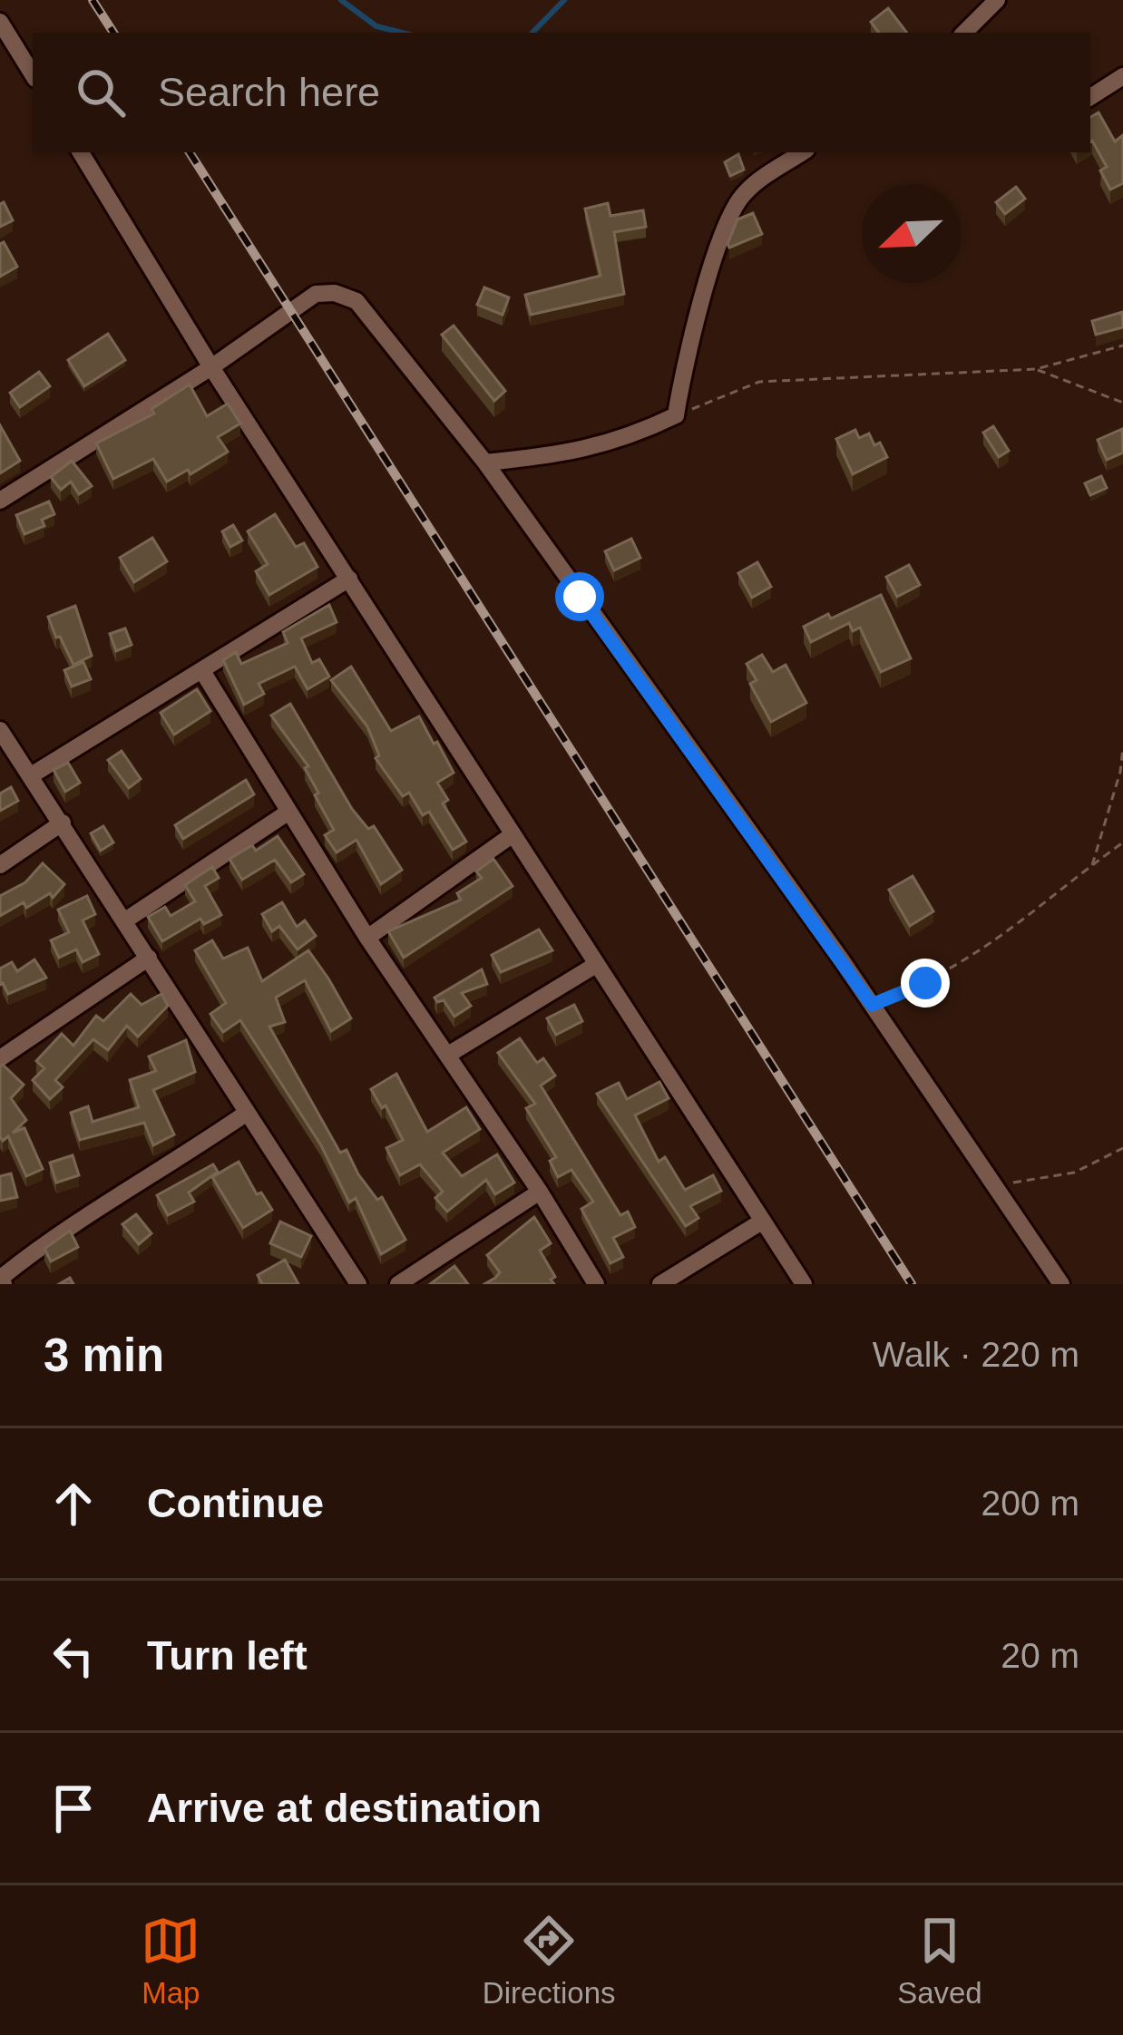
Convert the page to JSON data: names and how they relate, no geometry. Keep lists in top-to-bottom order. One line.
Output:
{"north":"bottom left","page":{"search":"Search here","heading":["3 min","Walk · 220 m"],"list":[["Continue","200 m"],["Turn left","20 m"],"Arrive at destination"],"nav":["Map","Directions","Saved"]}}
